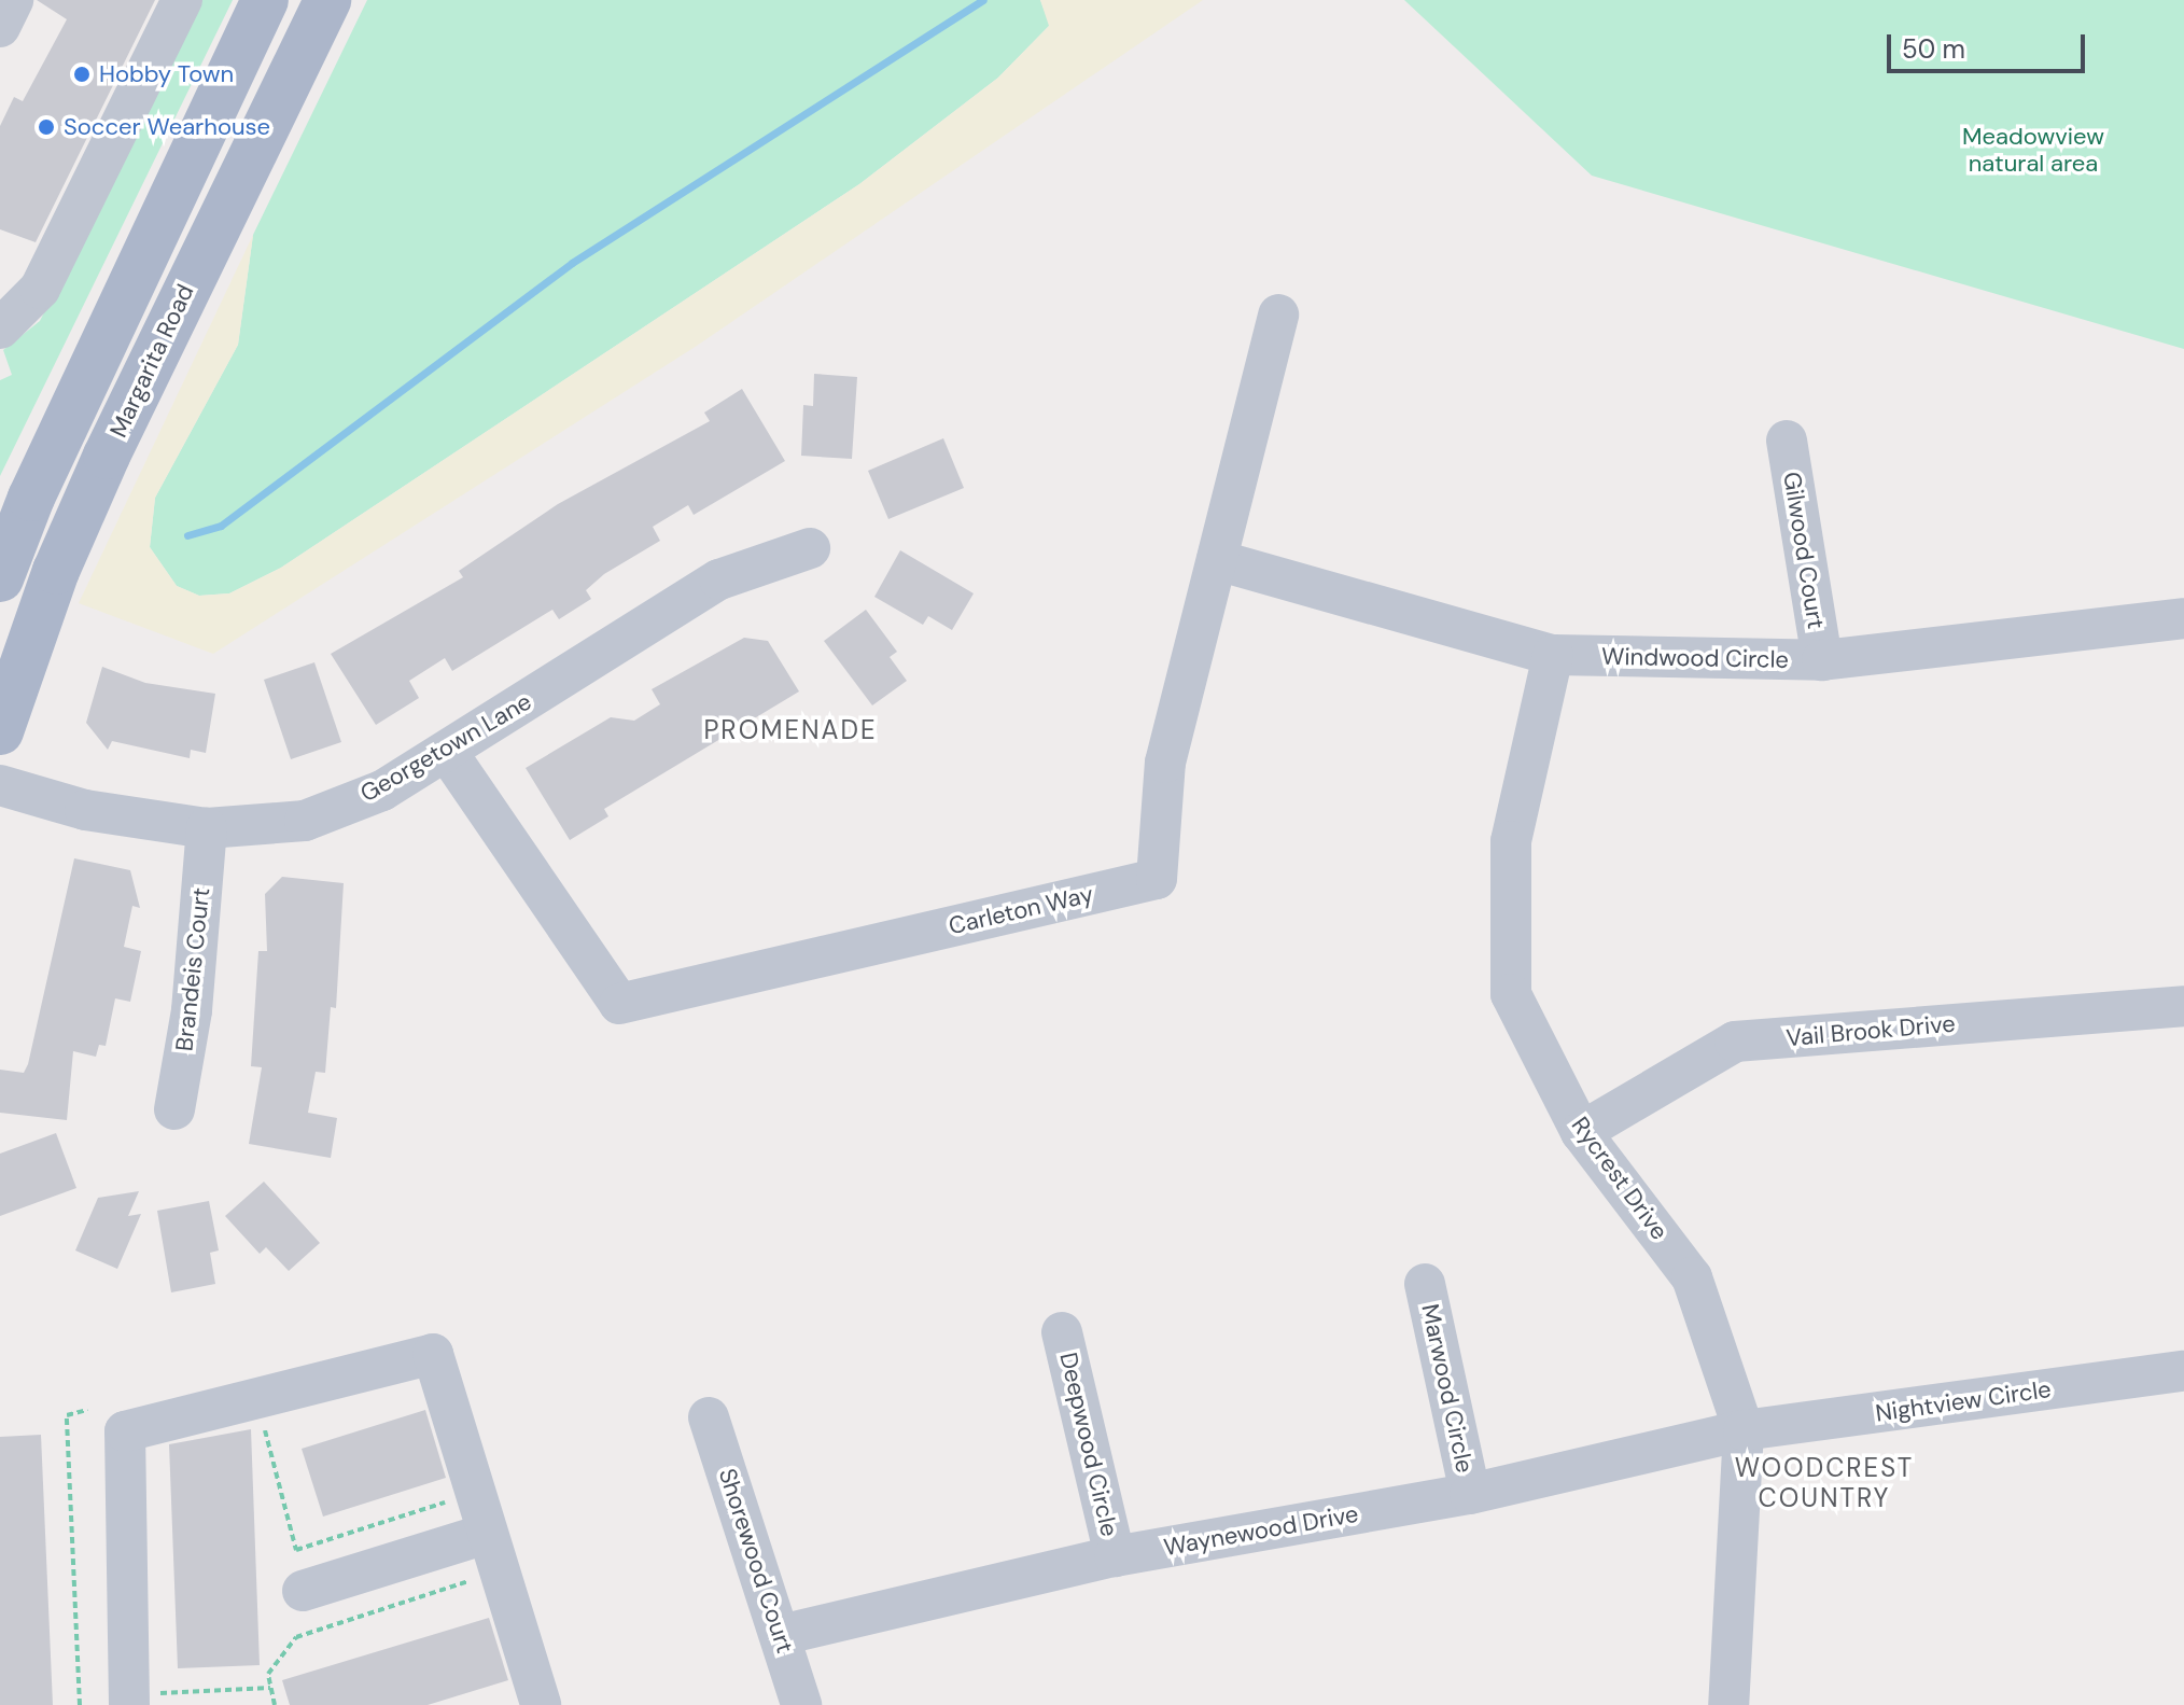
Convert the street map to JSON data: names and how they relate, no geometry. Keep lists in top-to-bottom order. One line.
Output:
{"streets":{"main road":["Margarita Road"],"street":["Gilwood Court","Windwood Circle","Georgetown Lane","Carleton Way","Brandeis Court","Vail Brook Drive","Rycrest Drive","Marwood Circle","Nightview Circle","Deepwood Circle","Waynewood Drive","Shorewood Court"]},"crossings":[["Gilwood Court","Windwood Circle"],["Windwood Circle","Carleton Way"],["Windwood Circle","Rycrest Drive"],["Georgetown Lane","Carleton Way"],["Georgetown Lane","Brandeis Court"],["Vail Brook Drive","Rycrest Drive"],["Rycrest Drive","Nightview Circle"],["Rycrest Drive","Waynewood Drive"],["Marwood Circle","Waynewood Drive"],["Nightview Circle","Waynewood Drive"],["Deepwood Circle","Waynewood Drive"],["Waynewood Drive","Shorewood Court"]],"districts":["PROMENADE","WOODCREST COUNTRY"],"parks":["Meadowview natural area"],"places":["Hobby Town","Soccer Wearhouse"],"scale_bar":"50 m"}
